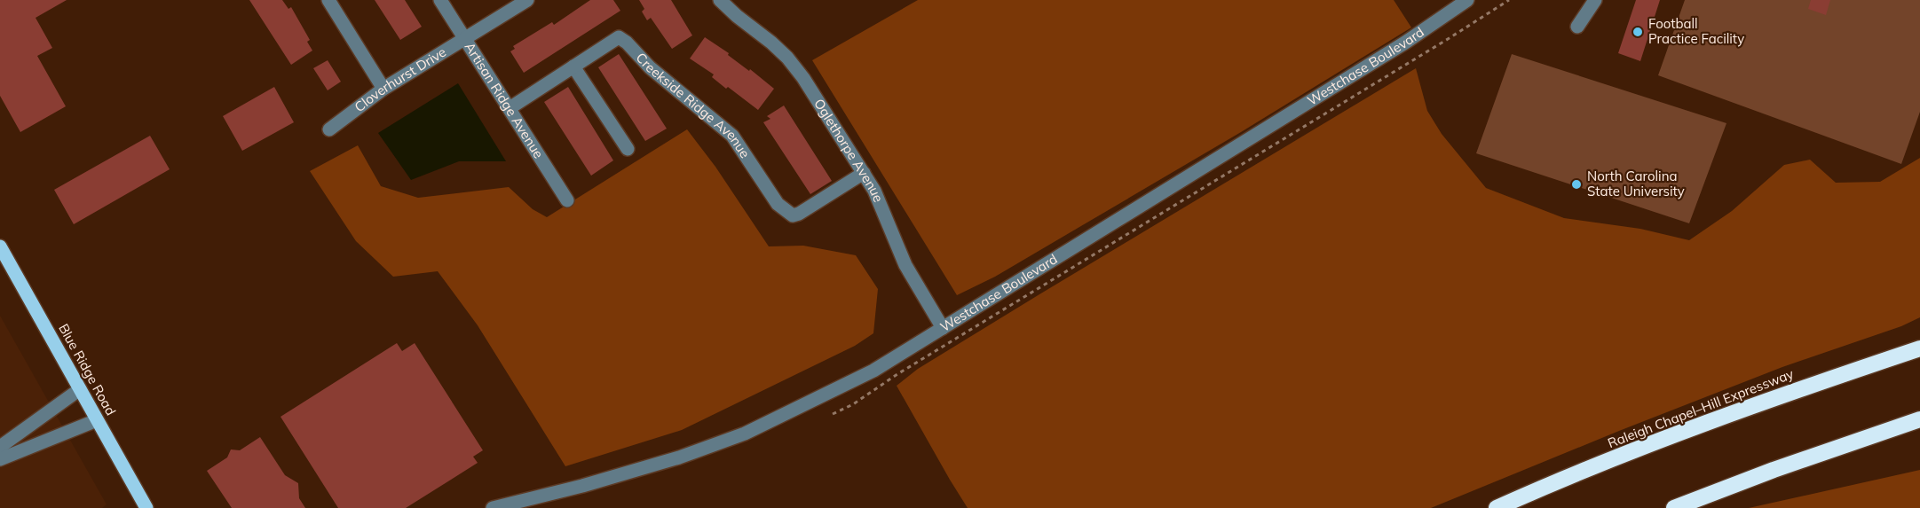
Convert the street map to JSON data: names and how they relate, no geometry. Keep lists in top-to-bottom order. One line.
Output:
{"streets":{"highway":["Raleigh Chapel–Hill Expressway"],"main road":["Blue Ridge Road"],"street":["Westchase Boulevard","Cloverhurst Drive","Artisan Ridge Avenue","Creekside Ridge Avenue","Oglethorpe Avenue"]},"crossings":[["Westchase Boulevard","Oglethorpe Avenue"],["Cloverhurst Drive","Artisan Ridge Avenue"],["Artisan Ridge Avenue","Creekside Ridge Avenue"],["Creekside Ridge Avenue","Oglethorpe Avenue"]],"places":["Football Practice Facility","North Carolina State University"]}
